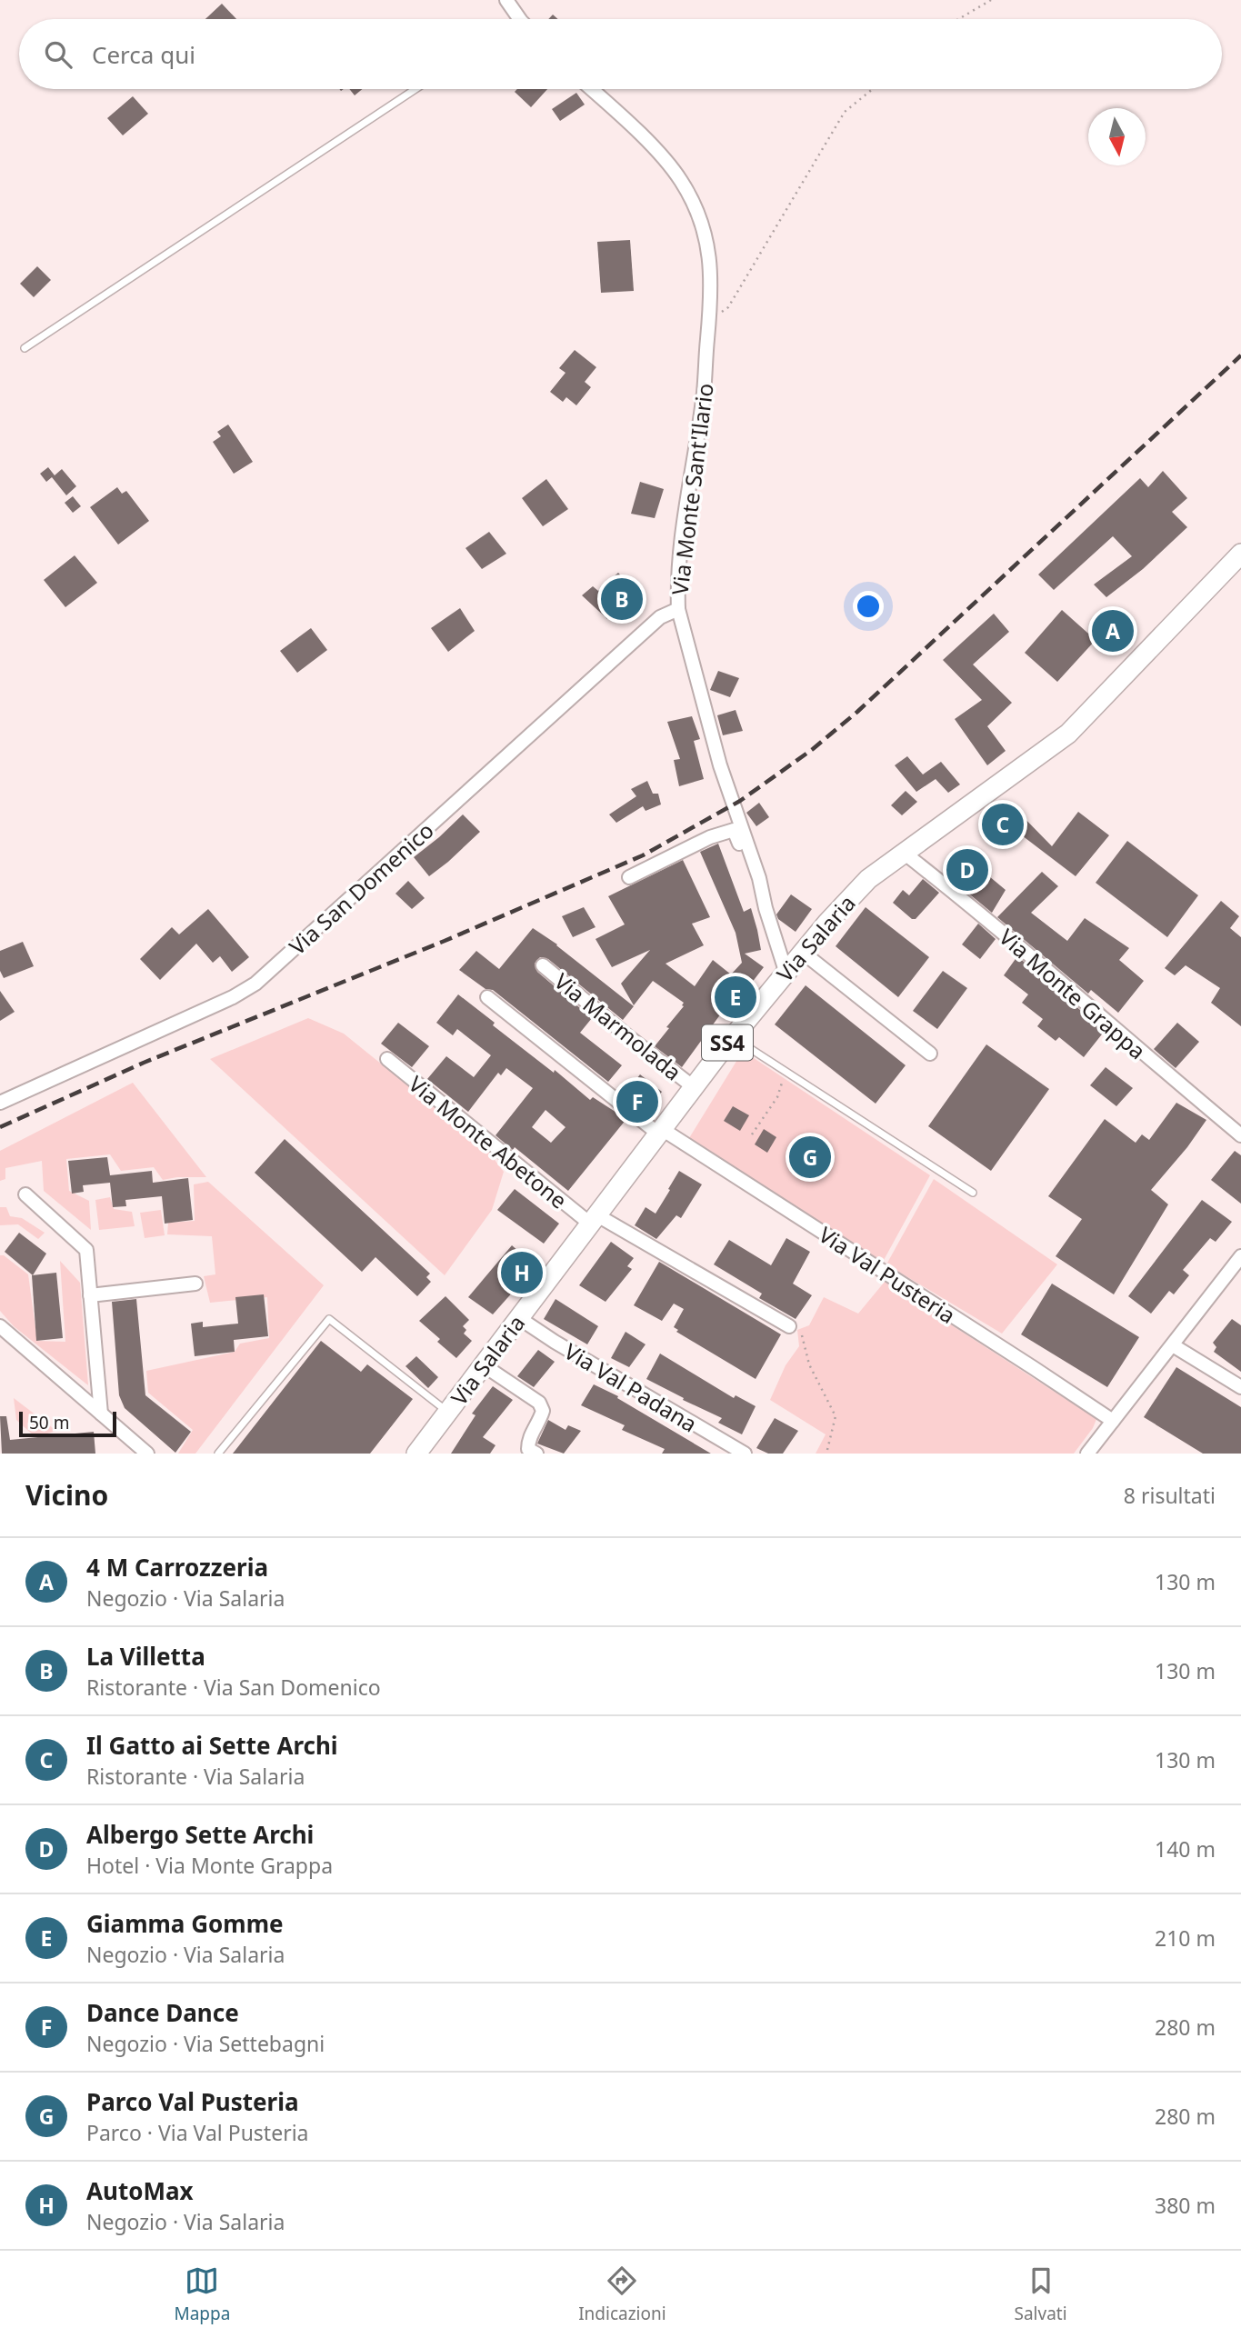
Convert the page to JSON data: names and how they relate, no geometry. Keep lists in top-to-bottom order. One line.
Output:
{"streets":{"main road":["Via Salaria","SS4"],"street":["Via Monte Sant'Ilario","Via San Domenico","Via Monte Grappa","Via Marmolada","Via Monte Abetone","Via Val Pusteria","Via Val Padana"]},"crossings":[["Via Monte Sant'Ilario","Via San Domenico"],["Via Monte Sant'Ilario","Via Salaria"],["Via Salaria","Via Monte Grappa"],["Via Salaria","Via Marmolada"],["Via Salaria","Via Monte Abetone"],["Via Salaria","Via Val Pusteria"],["Via Salaria","Via Val Padana"]],"scale_bar":"50 m","north":"bottom","page":{"search":"Cerca qui","pins":["B","A","C","D","E","F","G","H"],"scale":"50 m","heading":["Vicino","8 risultati"],"list":[{"mark":"A","name":"4 M Carrozzeria","note":"Negozio · Via Salaria","value":"130 m"},{"mark":"B","name":"La Villetta","note":"Ristorante · Via San Domenico","value":"130 m"},{"mark":"C","name":"Il Gatto ai Sette Archi","note":"Ristorante · Via Salaria","value":"130 m"},{"mark":"D","name":"Albergo Sette Archi","note":"Hotel · Via Monte Grappa","value":"140 m"},{"mark":"E","name":"Giamma Gomme","note":"Negozio · Via Salaria","value":"210 m"},{"mark":"F","name":"Dance Dance","note":"Negozio · Via Settebagni","value":"280 m"},{"mark":"G","name":"Parco Val Pusteria","note":"Parco · Via Val Pusteria","value":"280 m"},{"mark":"H","name":"AutoMax","note":"Negozio · Via Salaria","value":"380 m"}],"nav":["Mappa","Indicazioni","Salvati"]}}
